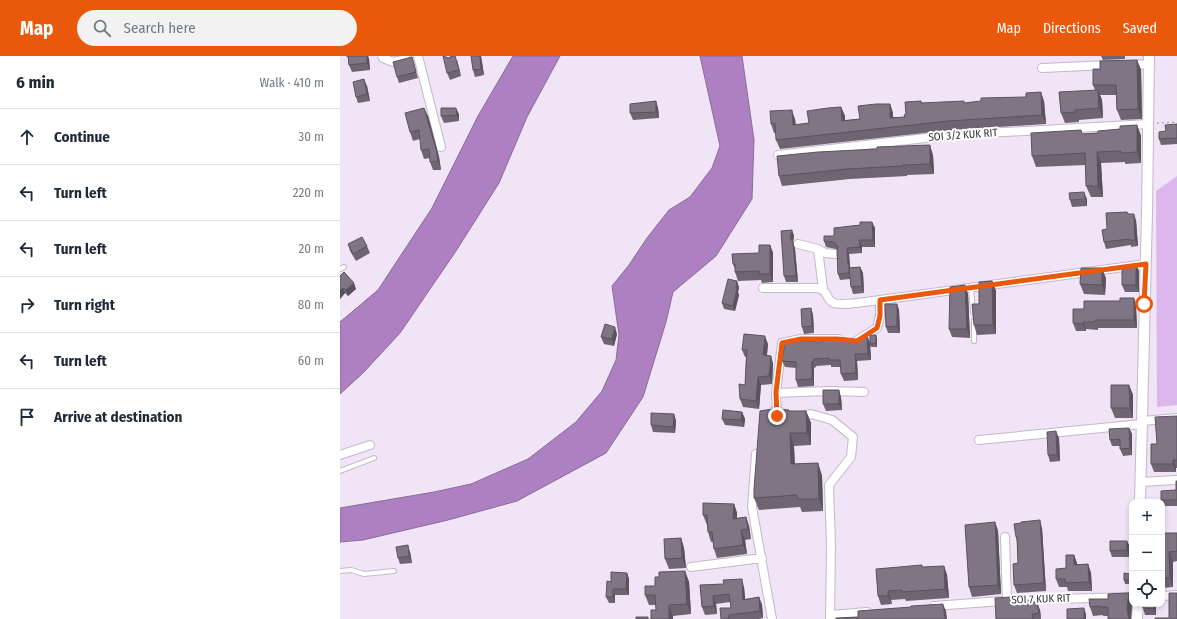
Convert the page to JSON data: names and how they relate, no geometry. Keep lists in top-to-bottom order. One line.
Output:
{"streets":{"street":["SOI 3/2 KUK RIT","SOI 7 KUK RIT"]},"page":{"header":"Map","search":"Search here","nav":["Map","Directions","Saved"],"heading":["6 min","Walk · 410 m"],"list":[["Continue","30 m"],["Turn left","220 m"],["Turn left","20 m"],["Turn right","80 m"],["Turn left","60 m"],"Arrive at destination"],"map_buttons":["+","−"]}}
